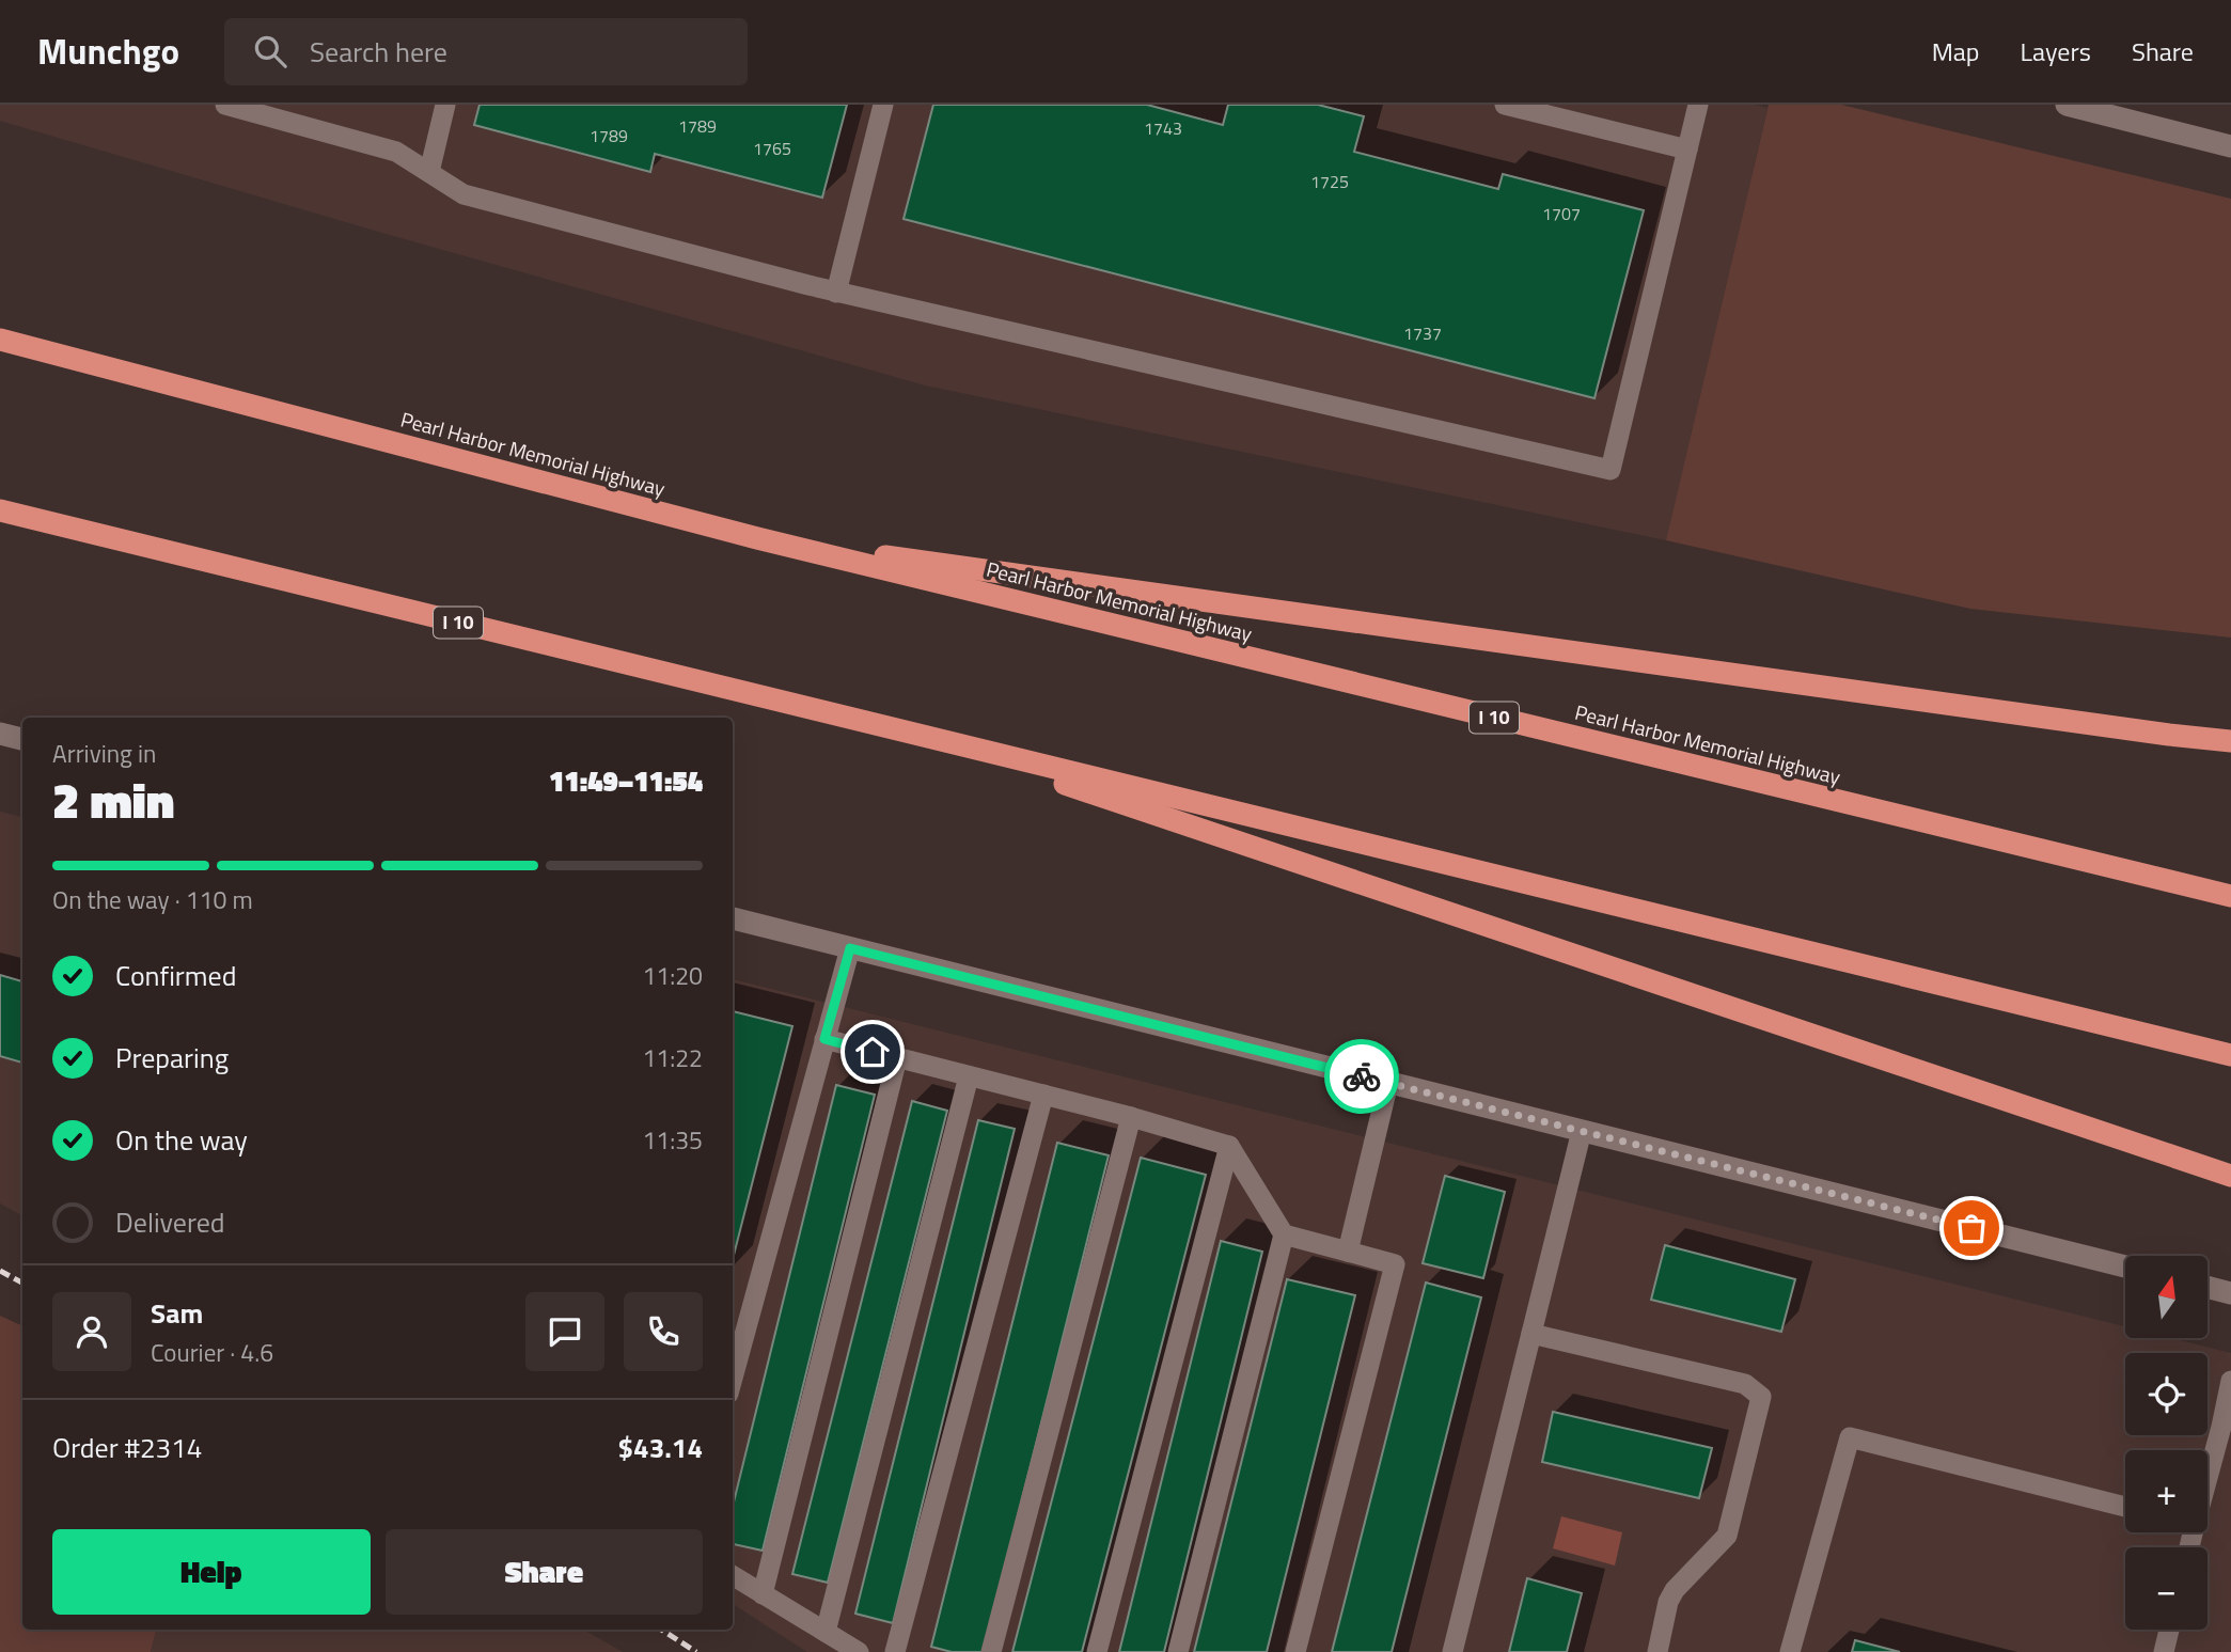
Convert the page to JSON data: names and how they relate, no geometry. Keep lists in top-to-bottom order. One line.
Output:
{"streets":{"highway":["Pearl Harbor Memorial Highway","I 10"]},"house_numbers":["1789","1743","1789","1765","1725","1707","1737"],"north":"top","page":{"header":"Munchgo","search":"Search here","nav":["Map","Layers","Share"],"heading":["2 min","Arriving in","11:49–11:54"],"panel":["Sam","Courier · 4.6","Order #2314","$43.14"],"bar":"On the way · 110 m","list":[["Confirmed","11:20"],["Preparing","11:22"],["On the way","11:35"],"Delivered"],"map_buttons":["+","−"],"buttons":["Help","Share"]}}
